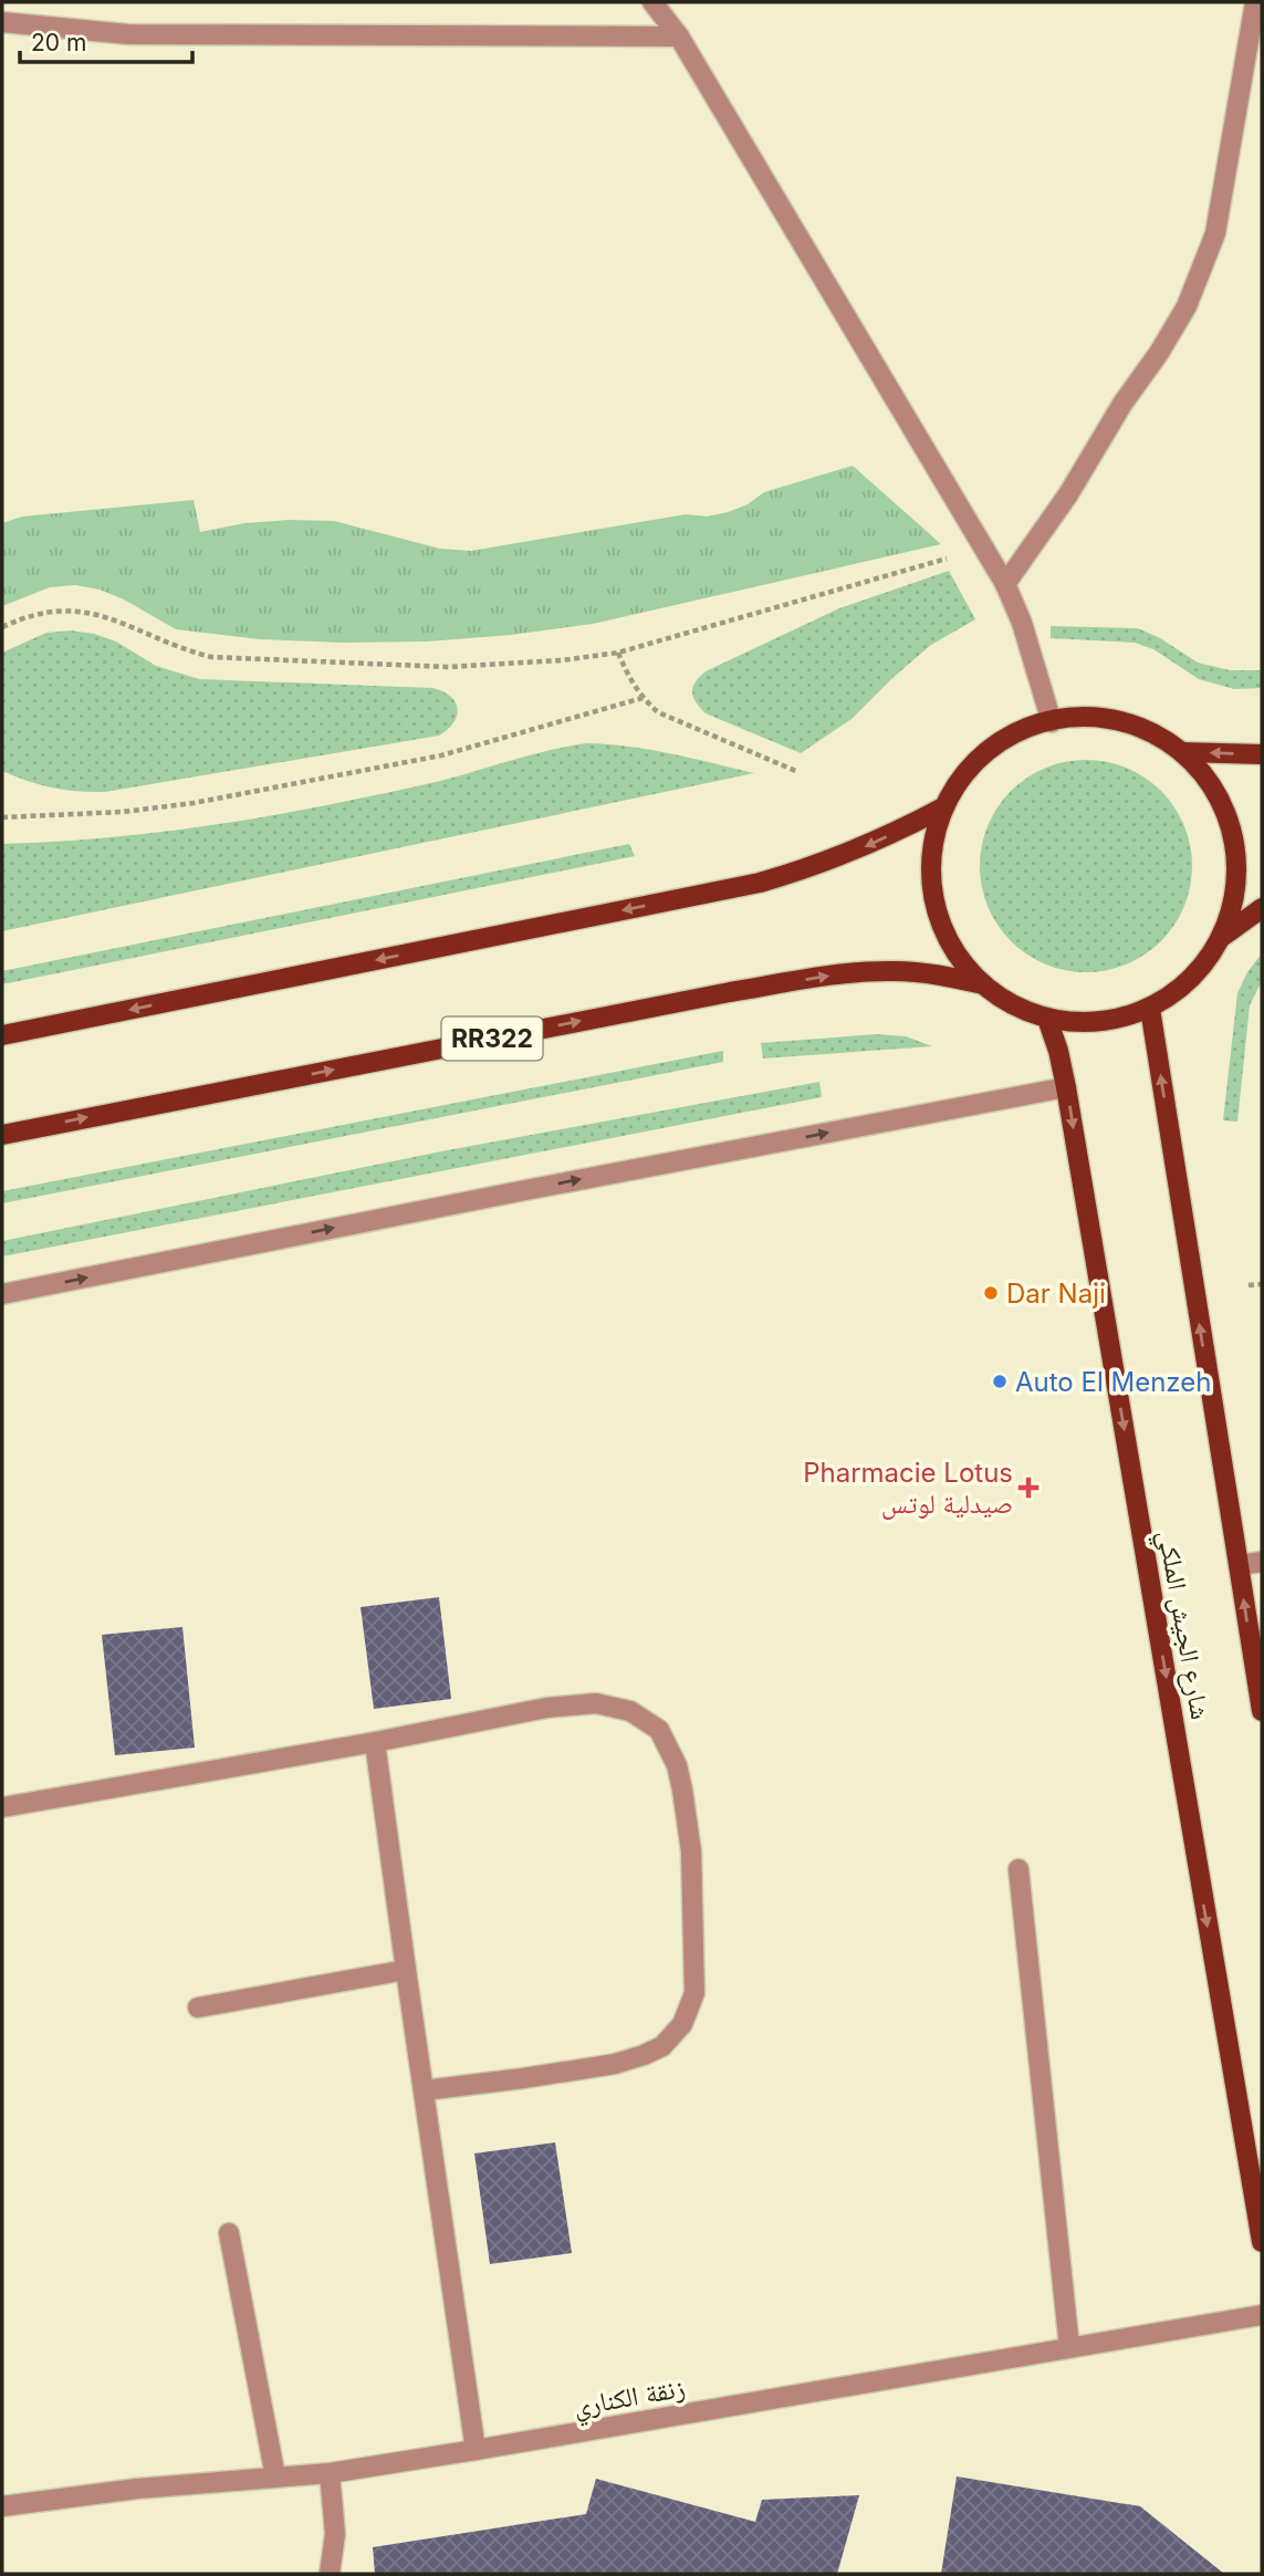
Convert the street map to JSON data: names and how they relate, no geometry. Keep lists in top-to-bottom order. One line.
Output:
{"streets":{"main road":["RR322","شارع الجيش الملكي"],"street":["زنقة الكناري"]},"crossings":[["RR322","شارع الجيش الملكي"]],"places":{"other":["Dar Naji","Auto El Menzeh"],"health":["Pharmacie Lotus صيدلية لوتس"]},"scale_bar":"20 m"}
